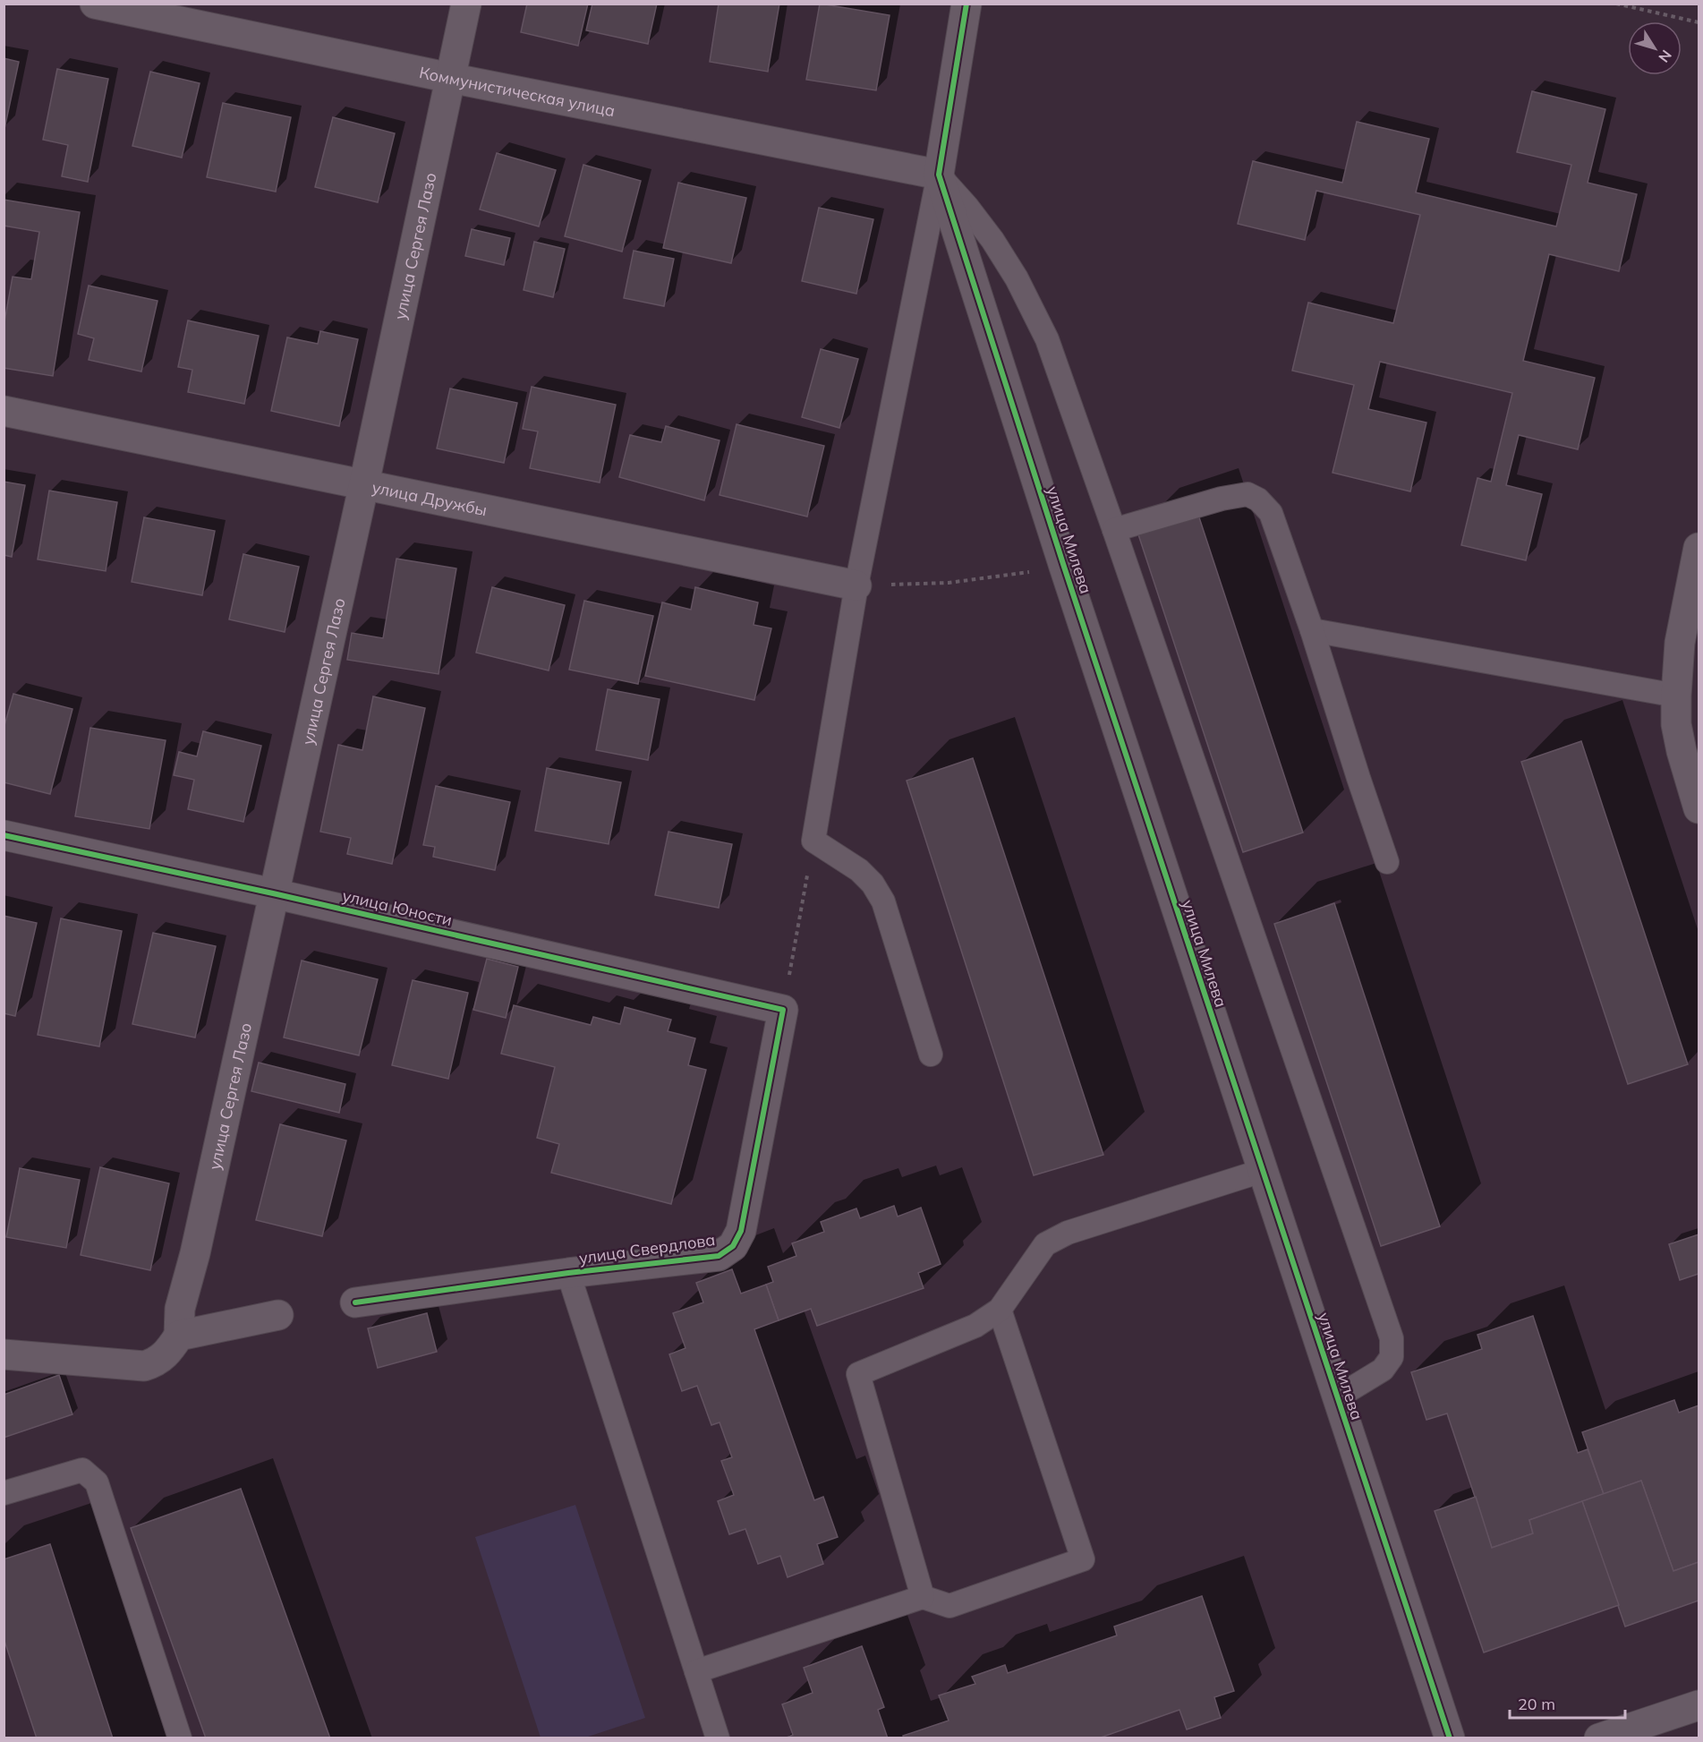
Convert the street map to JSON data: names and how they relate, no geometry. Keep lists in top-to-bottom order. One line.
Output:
{"streets":{"street":["Коммунистическая улица","улица Сергея Лазо","улица Дружбы","улица Милева","улица Юности","улица Свердлова"]},"crossings":[["Коммунистическая улица","улица Сергея Лазо"],["Коммунистическая улица","улица Милева"],["улица Сергея Лазо","улица Дружбы"],["улица Сергея Лазо","улица Юности"],["улица Юности","улица Свердлова"]],"scale_bar":"20 m","north":"bottom right"}
